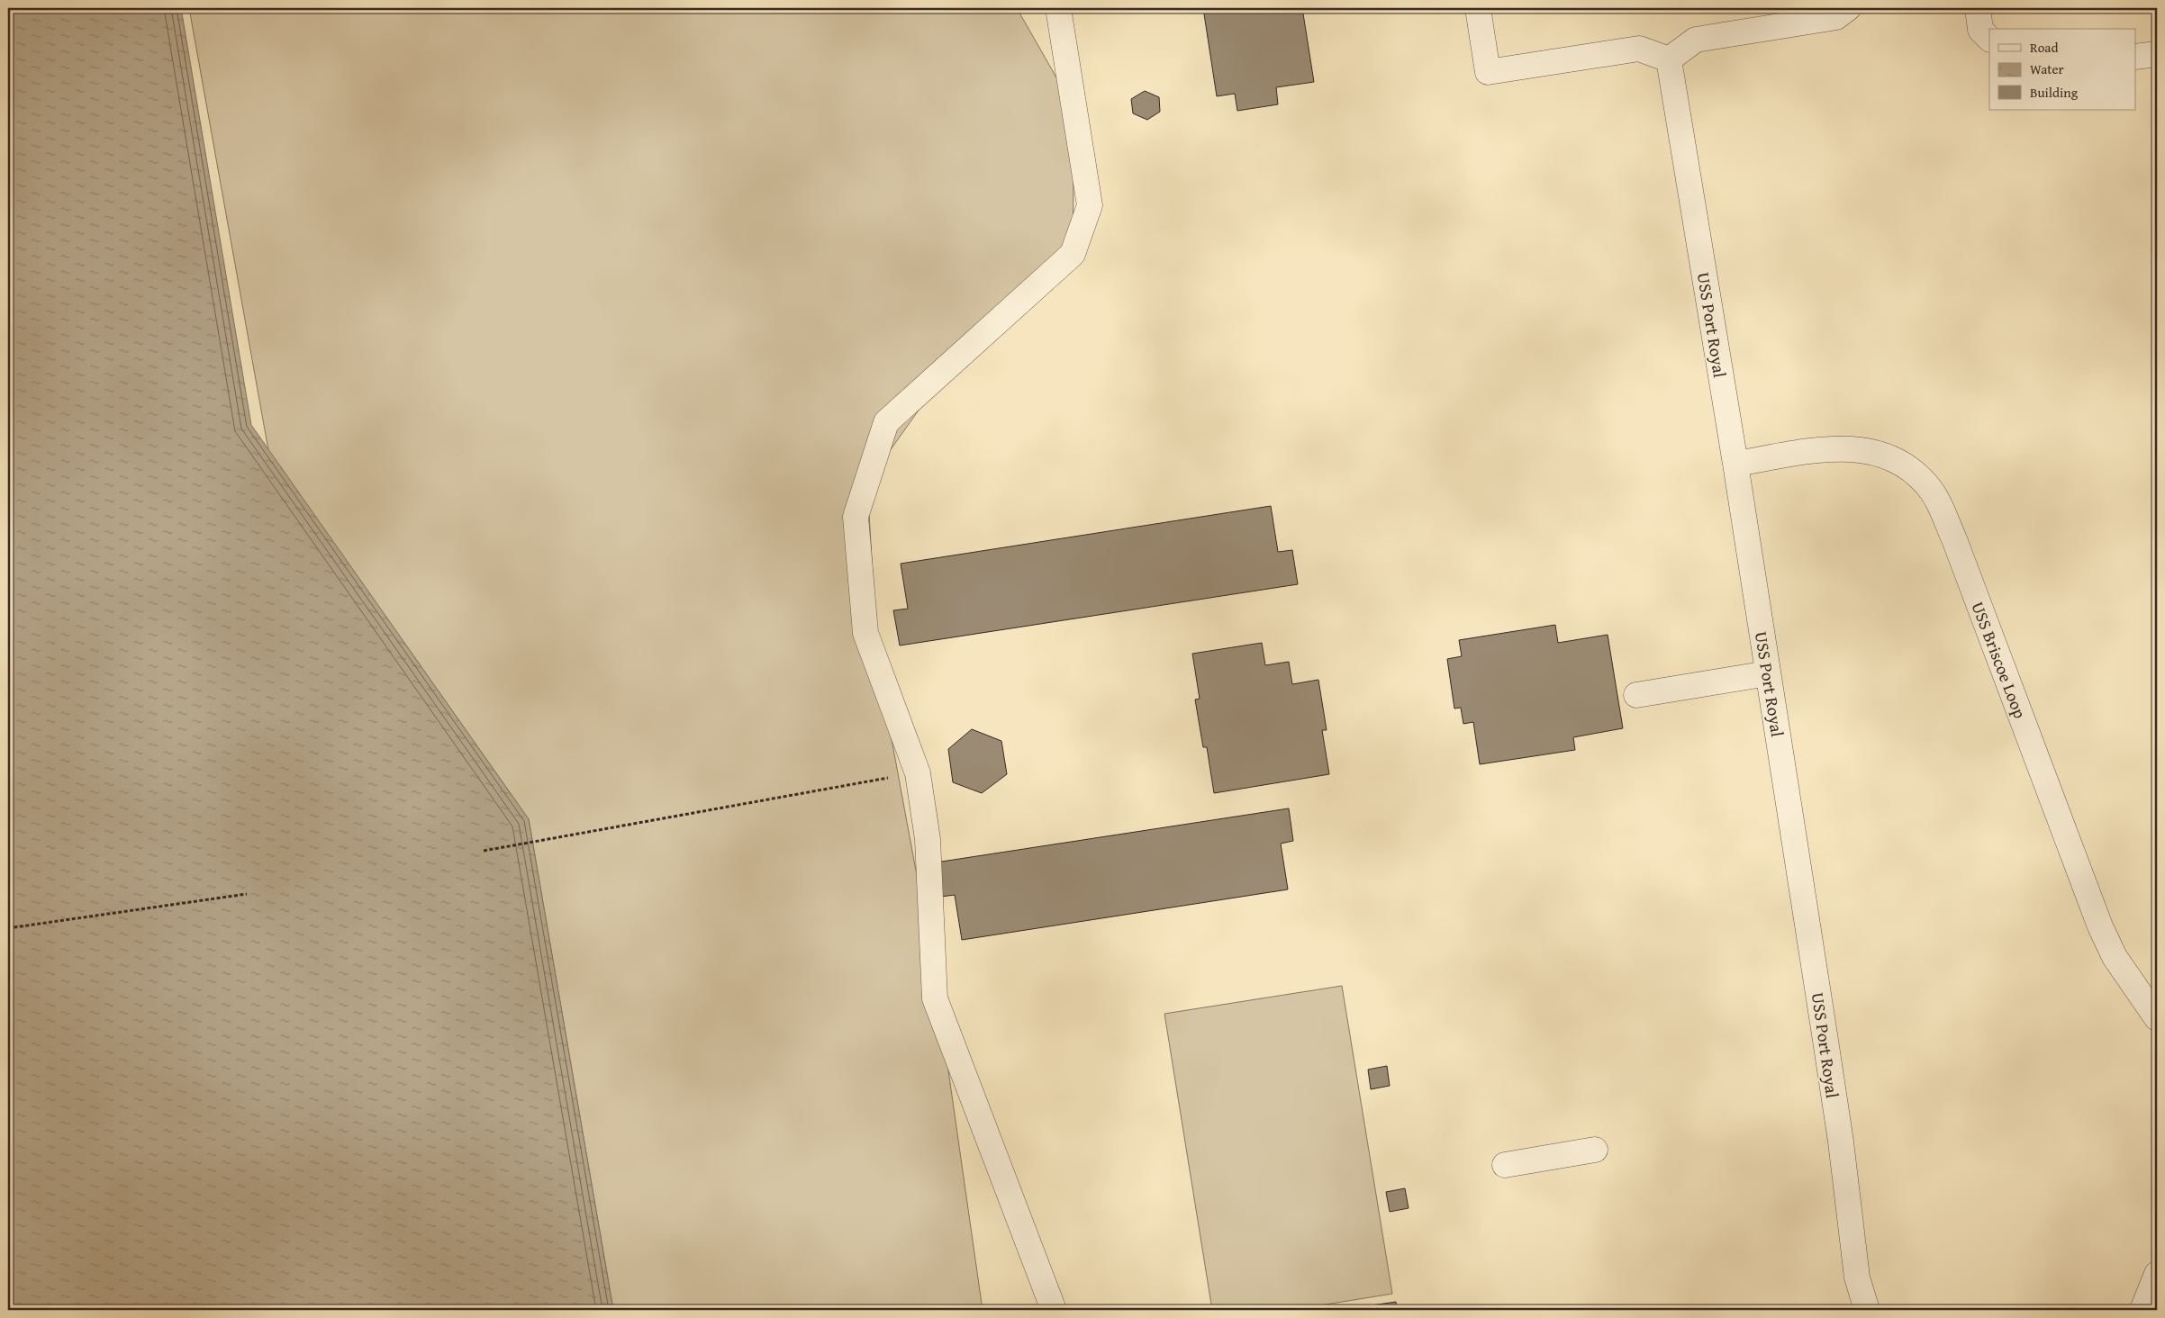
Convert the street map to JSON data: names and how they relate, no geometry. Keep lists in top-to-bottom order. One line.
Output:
{"streets":{"street":["USS Port Royal","USS Briscoe Loop"]},"crossings":[["USS Port Royal","USS Briscoe Loop"]],"legend":["Road","Water","Building"]}
